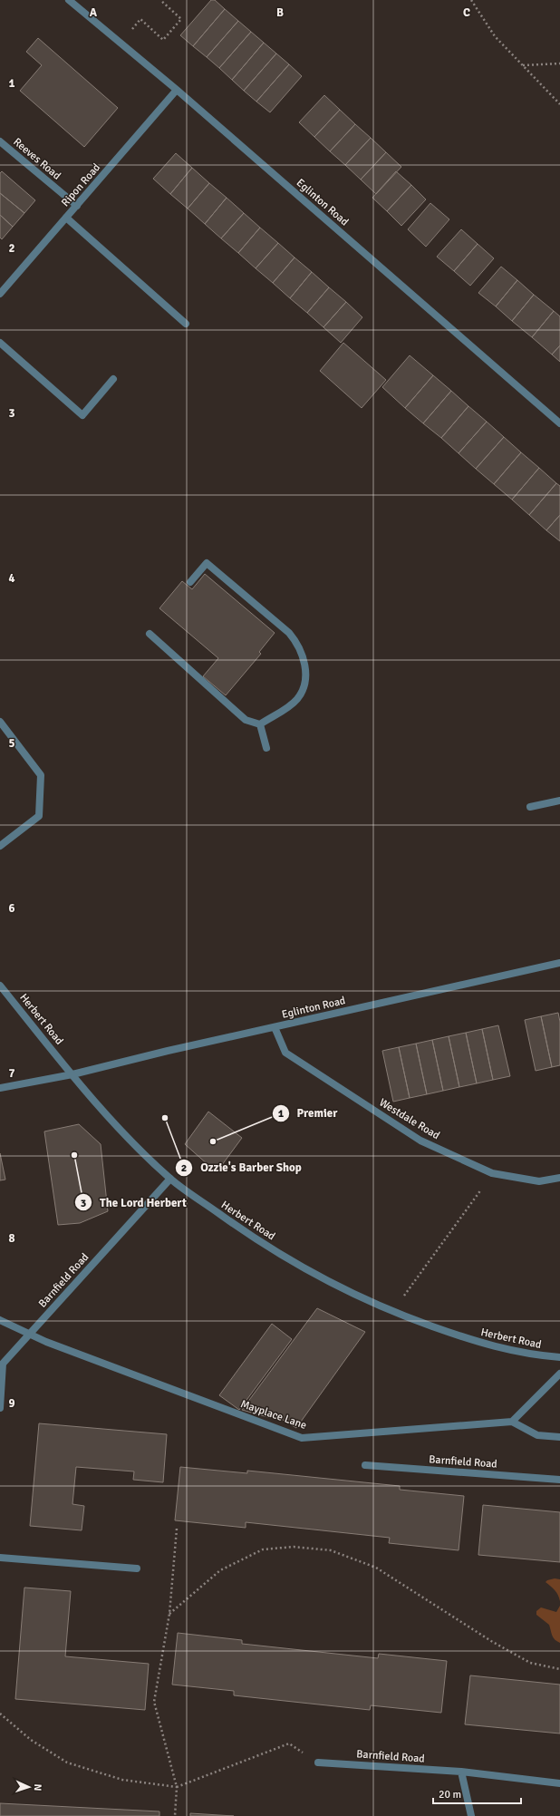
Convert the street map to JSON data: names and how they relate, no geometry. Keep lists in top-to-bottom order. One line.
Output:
{"streets":{"street":["Reeves Road","Ripon Road","Eglinton Road","Herbert Road","Westdale Road","Barnfield Road","Mayplace Lane"]},"crossings":[["Reeves Road","Ripon Road"],["Ripon Road","Eglinton Road"],["Eglinton Road","Herbert Road"],["Eglinton Road","Westdale Road"],["Herbert Road","Barnfield Road"],["Barnfield Road","Mayplace Lane"]],"places":["Ozzie's Barber Shop","Premier","The Lord Herbert"],"scale_bar":"20 m","north":"right","grid":{"columns":["A","B","C"],"rows":["1","2","3","4","5","6","7","8","9"]}}
